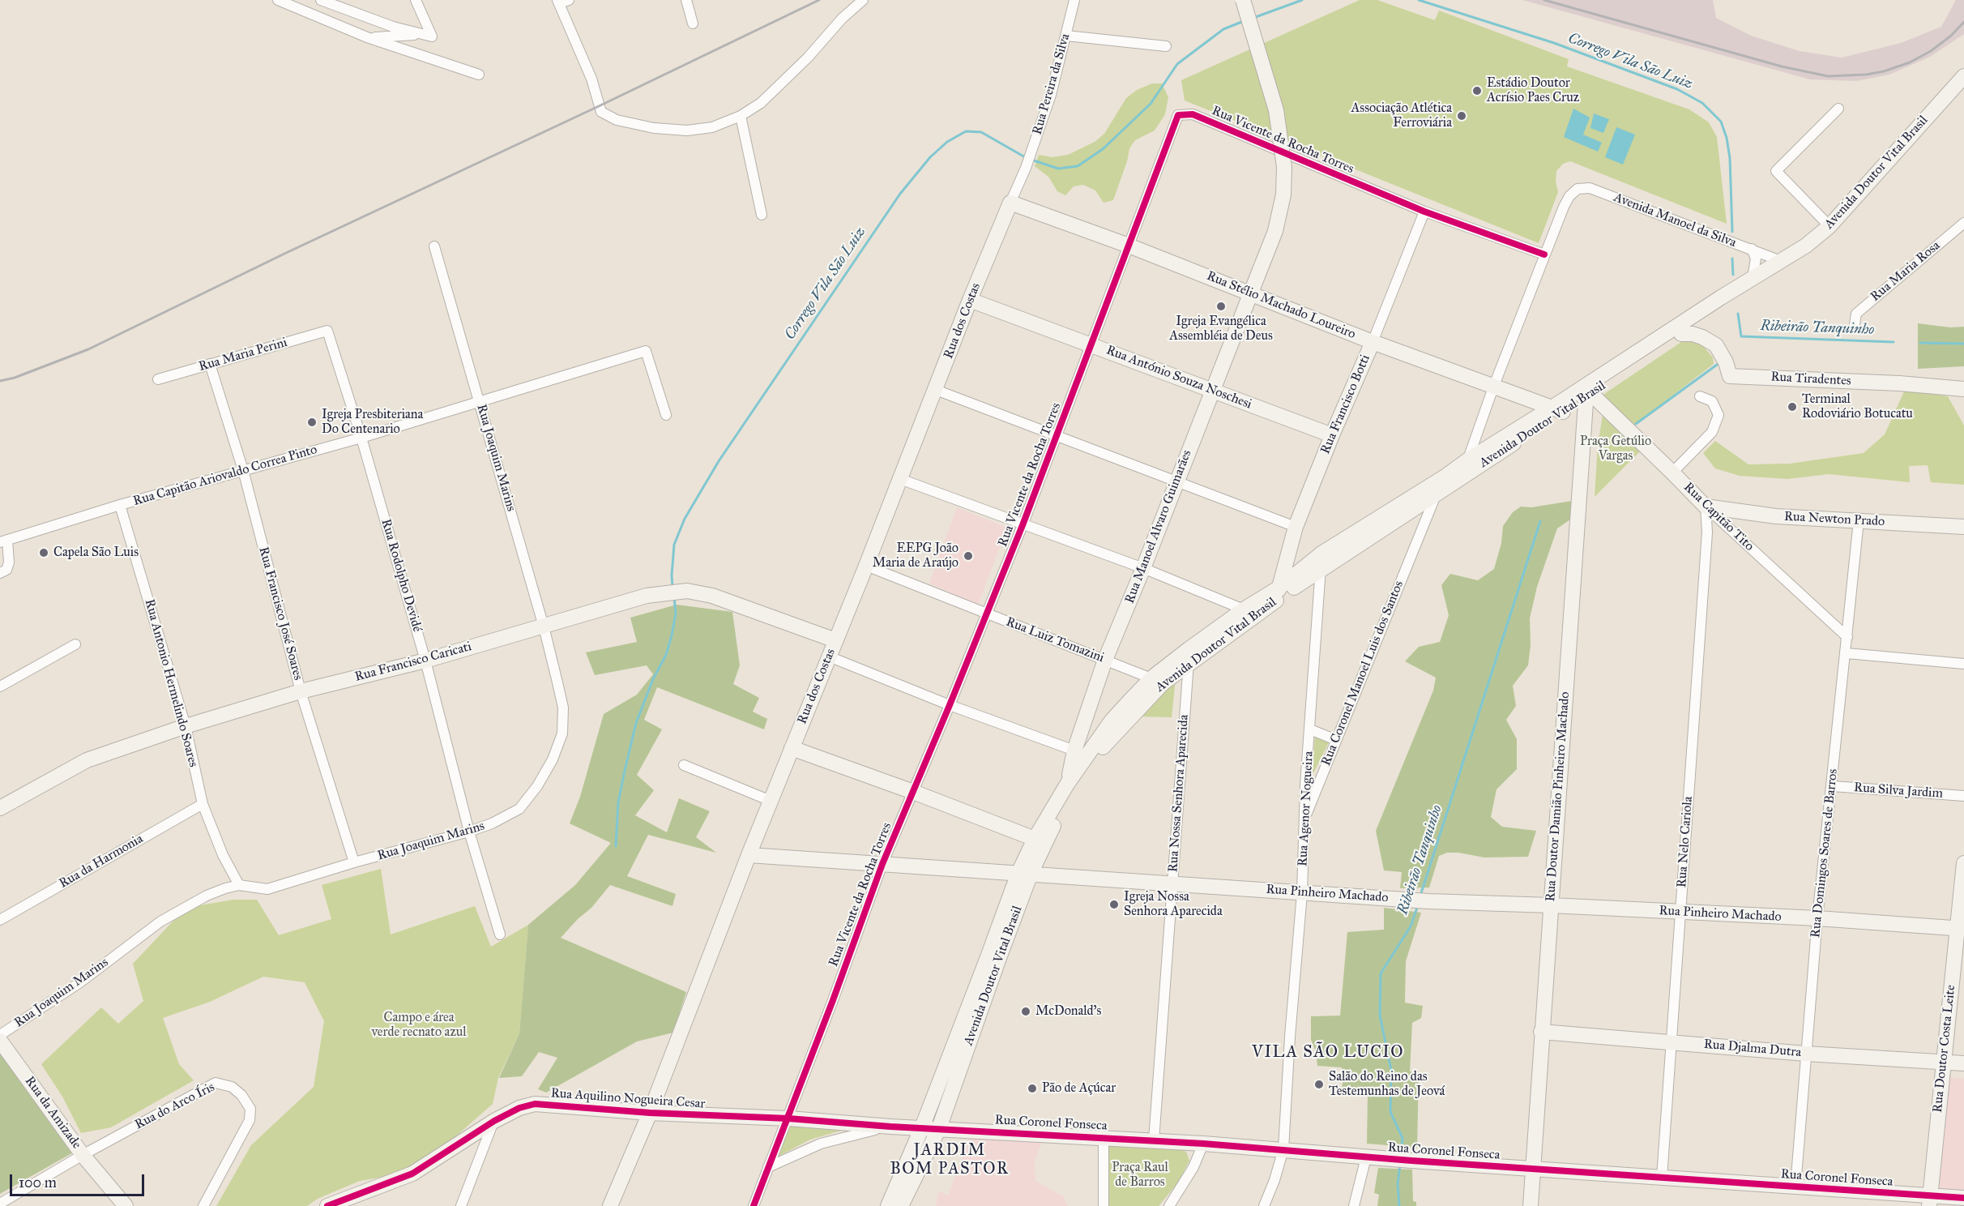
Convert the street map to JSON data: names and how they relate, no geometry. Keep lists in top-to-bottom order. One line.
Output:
{"streets":{"street":["Rua Pereira da Silva","Rua Vicente da Rocha Torres","Avenida Doutor Vital Brasil","Avenida Manoel da Silva","Rua Maria Rosa","Rua Stélio Machado Loureiro","Rua dos Costas","Rua Maria Perini","Rua António Souza Noschesi","Rua Tiradentes","Rua Francisco Botti","Rua Joaquim Marins","Rua Capitão Ariovaldo Correa Pinto","Rua Capitão Tito","Rua Newton Prado","Rua Manoel Alvaro Guimarães","Rua Rodolpho Devidé","Rua Francisco José Soares","Rua Luiz Tomazini","Rua Francisco Caricati","Rua Coronel Manoel Luis dos Santos","Rua Antonio Hermelindo Soares","Rua Silva Jardim","Rua Nossa Senhora Aparecida","Rua Doutor Damião Pinheiro Machado","Rua Agenor Nogueira","Rua Nelo Cariola","Rua Domingos Soares de Barros","Rua da Harmonia","Rua Pinheiro Machado","Rua Djalma Dutra","Rua Doutor Costa Leite","Rua Aquilino Nogueira Cesar","Rua do Arco Íris","Rua da Amizade","Rua Coronel Fonseca"]},"crossings":[["Rua Pereira da Silva","Rua dos Costas"],["Rua Vicente da Rocha Torres","Avenida Manoel da Silva"],["Rua Vicente da Rocha Torres","Rua Stélio Machado Loureiro"],["Rua Vicente da Rocha Torres","Rua António Souza Noschesi"],["Rua Vicente da Rocha Torres","Rua Francisco Botti"],["Rua Vicente da Rocha Torres","Rua Luiz Tomazini"],["Rua Vicente da Rocha Torres","Rua Pinheiro Machado"],["Rua Vicente da Rocha Torres","Rua Aquilino Nogueira Cesar"],["Avenida Doutor Vital Brasil","Avenida Manoel da Silva"],["Avenida Doutor Vital Brasil","Rua Stélio Machado Loureiro"],["Avenida Doutor Vital Brasil","Rua Tiradentes"],["Avenida Doutor Vital Brasil","Rua Francisco Botti"],["Avenida Doutor Vital Brasil","Rua Capitão Tito"],["Avenida Doutor Vital Brasil","Rua Manoel Alvaro Guimarães"],["Avenida Doutor Vital Brasil","Rua Luiz Tomazini"],["Avenida Doutor Vital Brasil","Rua Coronel Manoel Luis dos Santos"],["Avenida Doutor Vital Brasil","Rua Nossa Senhora Aparecida"],["Avenida Doutor Vital Brasil","Rua Doutor Damião Pinheiro Machado"],["Avenida Doutor Vital Brasil","Rua Agenor Nogueira"],["Avenida Doutor Vital Brasil","Rua Pinheiro Machado"],["Avenida Doutor Vital Brasil","Rua Aquilino Nogueira Cesar"],["Avenida Doutor Vital Brasil","Rua Coronel Fonseca"],["Rua Stélio Machado Loureiro","Rua dos Costas"],["Rua Stélio Machado Loureiro","Rua Francisco Botti"],["Rua Stélio Machado Loureiro","Rua Manoel Alvaro Guimarães"],["Rua dos Costas","Rua António Souza Noschesi"],["Rua dos Costas","Rua Luiz Tomazini"],["Rua dos Costas","Rua Francisco Caricati"],["Rua dos Costas","Rua Pinheiro Machado"],["Rua dos Costas","Rua Aquilino Nogueira Cesar"],["Rua Maria Perini","Rua Rodolpho Devidé"],["Rua Maria Perini","Rua Francisco José Soares"],["Rua António Souza Noschesi","Rua Francisco Botti"],["Rua António Souza Noschesi","Rua Manoel Alvaro Guimarães"],["Rua Joaquim Marins","Rua Capitão Ariovaldo Correa Pinto"],["Rua Joaquim Marins","Rua Rodolpho Devidé"],["Rua Joaquim Marins","Rua Francisco José Soares"],["Rua Joaquim Marins","Rua Francisco Caricati"],["Rua Joaquim Marins","Rua Antonio Hermelindo Soares"],["Rua Capitão Ariovaldo Correa Pinto","Rua Rodolpho Devidé"],["Rua Capitão Ariovaldo Correa Pinto","Rua Francisco José Soares"],["Rua Capitão Ariovaldo Correa Pinto","Rua Antonio Hermelindo Soares"],["Rua Capitão Tito","Rua Newton Prado"],["Rua Capitão Tito","Rua Doutor Damião Pinheiro Machado"],["Rua Capitão Tito","Rua Nelo Cariola"],["Rua Capitão Tito","Rua Domingos Soares de Barros"],["Rua Newton Prado","Rua Nelo Cariola"],["Rua Newton Prado","Rua Domingos Soares de Barros"],["Rua Manoel Alvaro Guimarães","Rua Luiz Tomazini"],["Rua Rodolpho Devidé","Rua Francisco Caricati"],["Rua Francisco José Soares","Rua Francisco Caricati"],["Rua Francisco Caricati","Rua Antonio Hermelindo Soares"],["Rua Coronel Manoel Luis dos Santos","Rua Agenor Nogueira"],["Rua Antonio Hermelindo Soares","Rua da Harmonia"],["Rua Silva Jardim","Rua Domingos Soares de Barros"],["Rua Nossa Senhora Aparecida","Rua Pinheiro Machado"],["Rua Nossa Senhora Aparecida","Rua Coronel Fonseca"],["Rua Doutor Damião Pinheiro Machado","Rua Pinheiro Machado"],["Rua Doutor Damião Pinheiro Machado","Rua Djalma Dutra"],["Rua Doutor Damião Pinheiro Machado","Rua Coronel Fonseca"],["Rua Agenor Nogueira","Rua Pinheiro Machado"],["Rua Agenor Nogueira","Rua Coronel Fonseca"],["Rua Nelo Cariola","Rua Pinheiro Machado"],["Rua Nelo Cariola","Rua Djalma Dutra"],["Rua Nelo Cariola","Rua Coronel Fonseca"],["Rua Domingos Soares de Barros","Rua Pinheiro Machado"],["Rua Domingos Soares de Barros","Rua Djalma Dutra"],["Rua Domingos Soares de Barros","Rua Coronel Fonseca"],["Rua Pinheiro Machado","Rua Doutor Costa Leite"],["Rua Djalma Dutra","Rua Doutor Costa Leite"],["Rua Doutor Costa Leite","Rua Coronel Fonseca"],["Rua Aquilino Nogueira Cesar","Rua Coronel Fonseca"],["Rua do Arco Íris","Rua da Amizade"]],"districts":["VILA SÃO LUCIO","JARDIM BOM PASTOR"],"water":["Corrego Vila São Luiz","Ribeirão Tanquinho"],"parks":["Praça Getúlio Vargas","Campo e área verde recnato azul","Praça Raul de Barros"],"places":["Estádio Doutor Acrísio Paes Cruz","Associação Atlética Ferroviária","Igreja Evangélica Assembléia de Deus","Terminal Rodoviário Botucatu","Igreja Presbiteriana Do Centenario","Capela São Luis","EEPG João Maria de Araújo","Igreja Nossa Senhora Aparecida","McDonald's","Salão do Reino das Testemunhas de Jeová","Pão de Açúcar"],"scale_bar":"100 m"}
